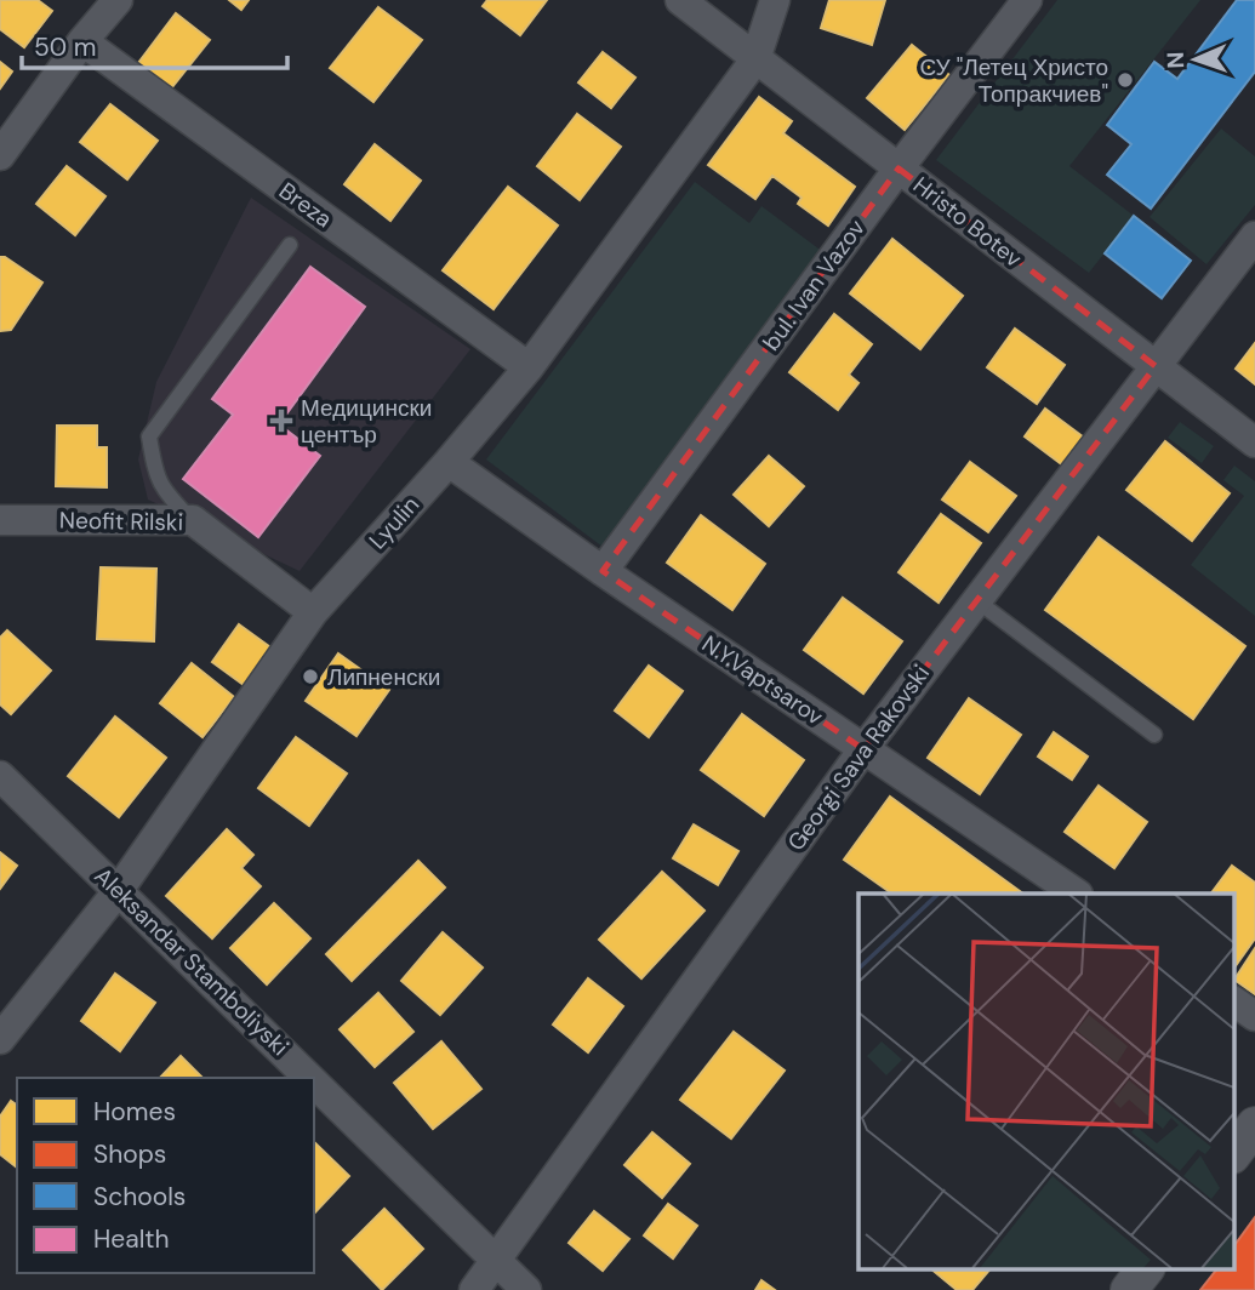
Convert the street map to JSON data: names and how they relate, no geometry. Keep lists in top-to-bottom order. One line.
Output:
{"streets":{"street":["Breza","Hristo Botev","bul. Ivan Vazov","Neofit Rilski","Lyulin","N.Y.Vaptsarov","Georgi Sava Rakovski","Aleksandar Stamboliyski"]},"crossings":[["Breza","Lyulin"],["Hristo Botev","bul. Ivan Vazov"],["Hristo Botev","Lyulin"],["Hristo Botev","Georgi Sava Rakovski"],["bul. Ivan Vazov","N.Y.Vaptsarov"],["Neofit Rilski","Lyulin"],["Lyulin","N.Y.Vaptsarov"],["Lyulin","Aleksandar Stamboliyski"],["N.Y.Vaptsarov","Georgi Sava Rakovski"],["Georgi Sava Rakovski","Aleksandar Stamboliyski"]],"places":{"other":["СУ \"Летец Христо Топракчиев\"","Липненски"],"health":["Медицински център"]},"legend":["Homes","Shops","Schools","Health"],"scale_bar":"50 m","north":"left"}
